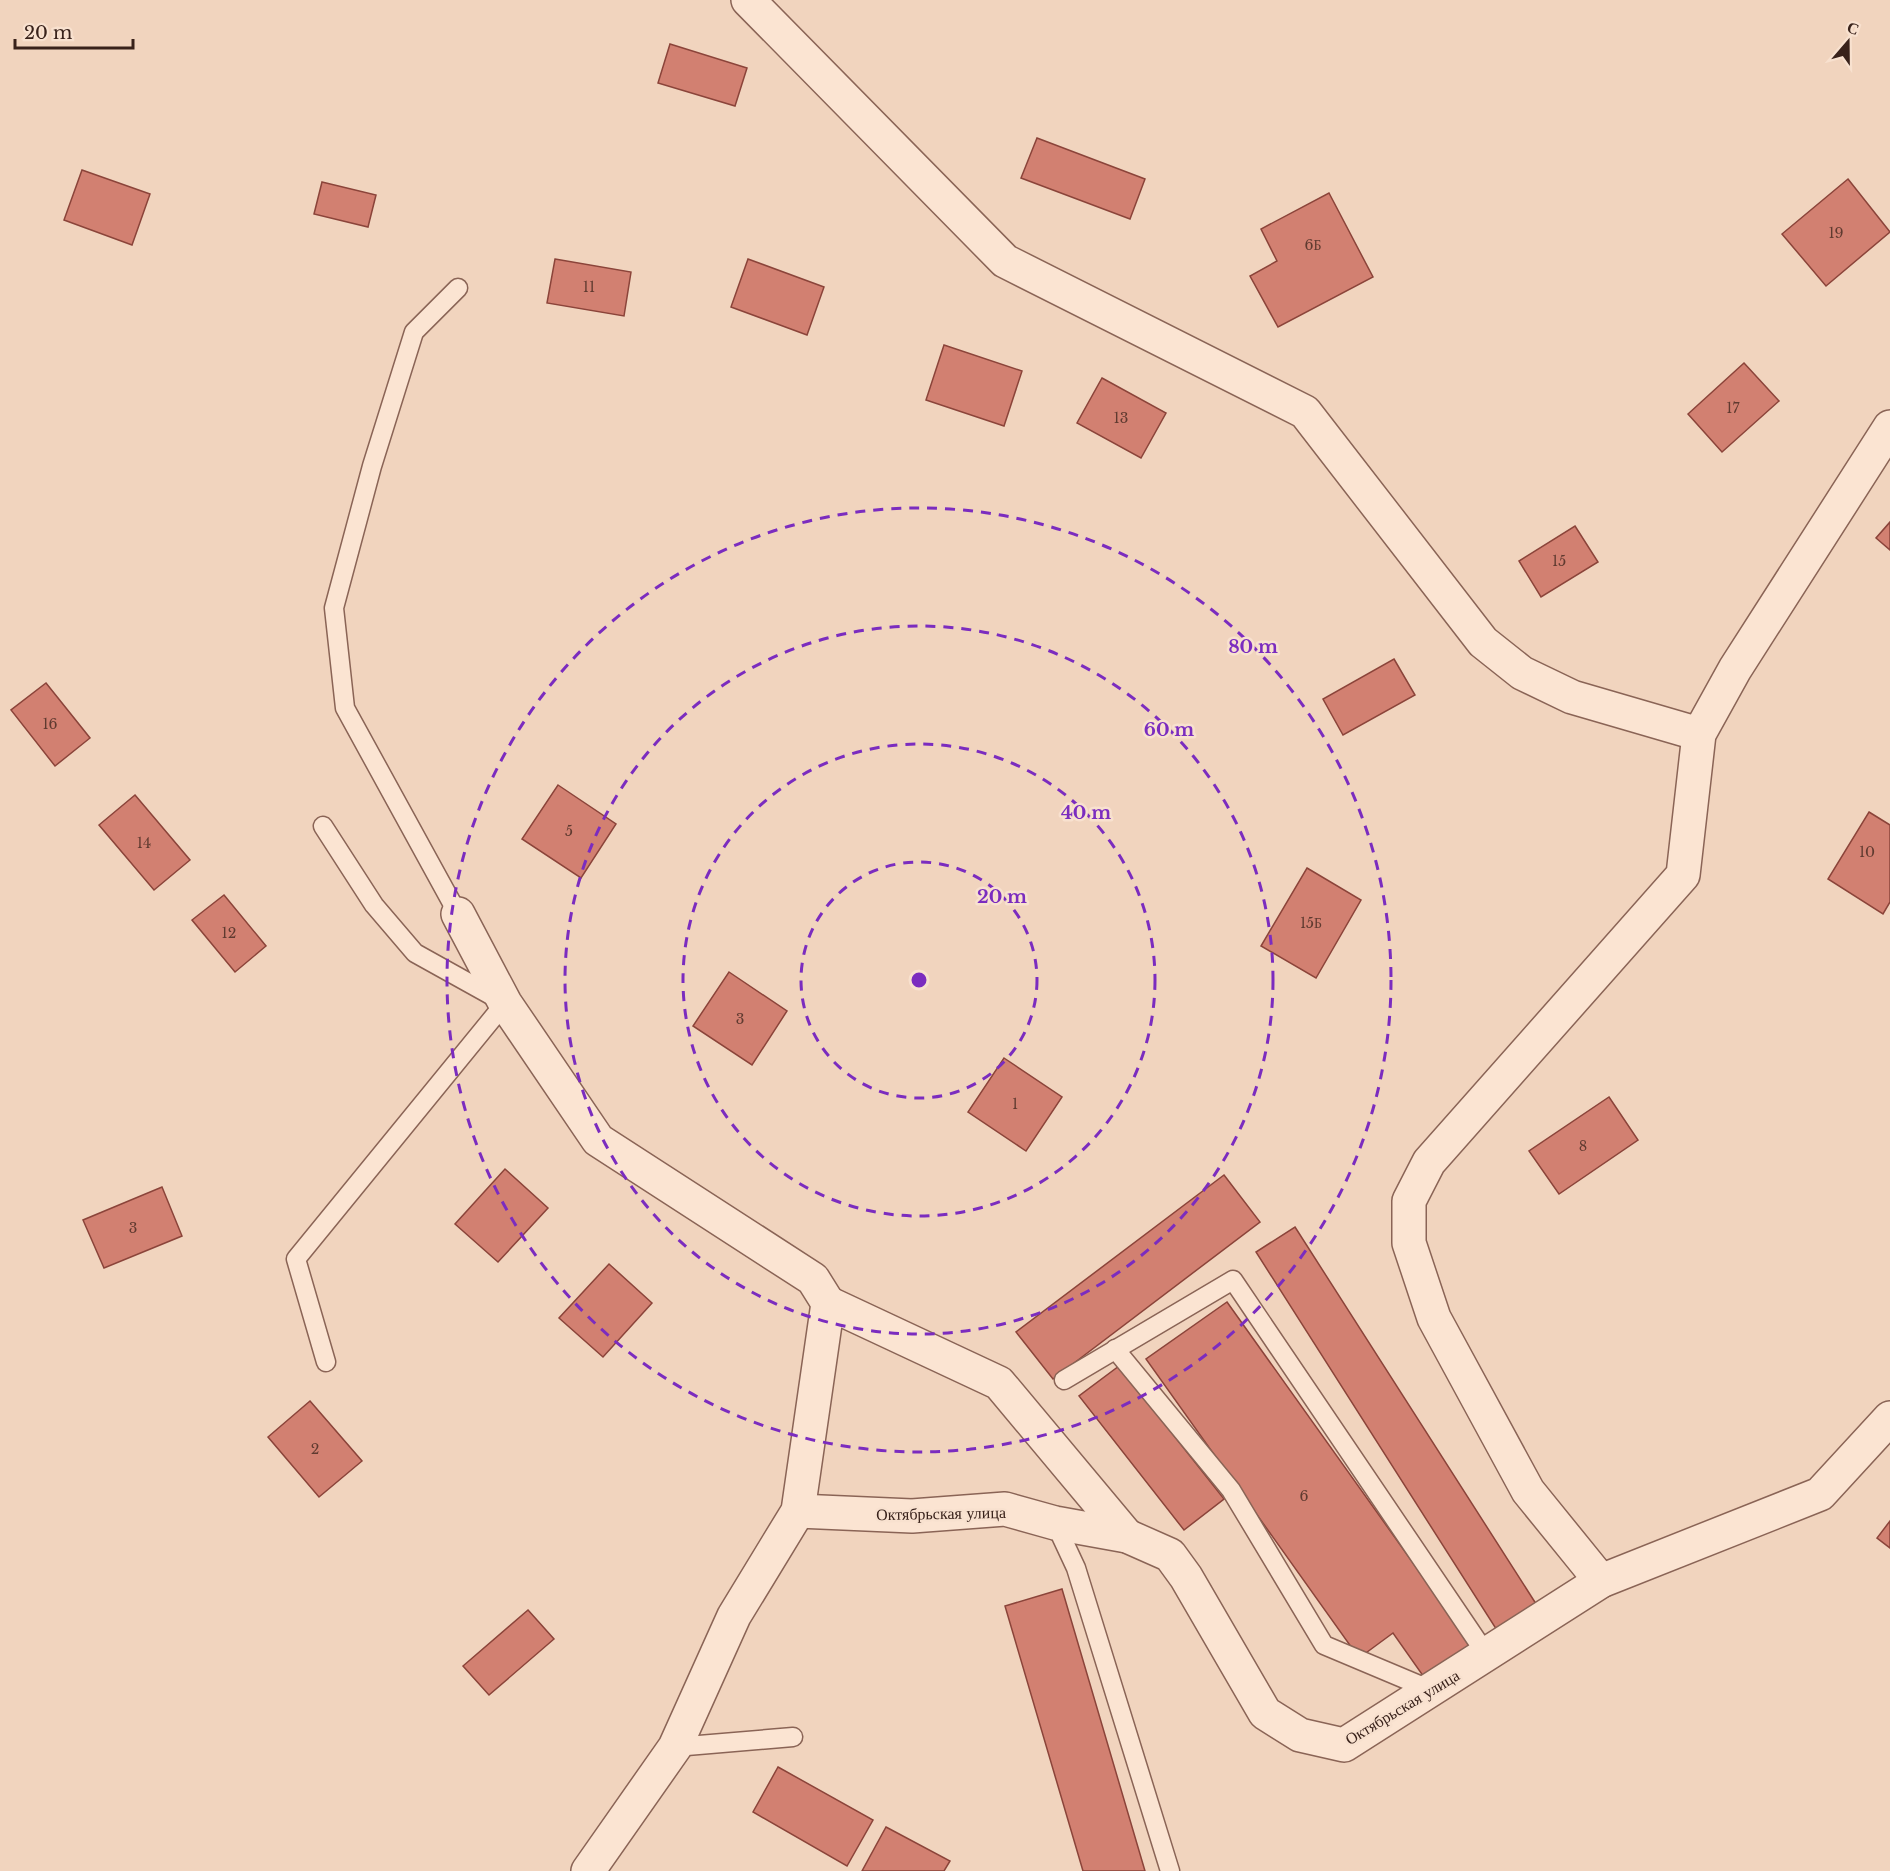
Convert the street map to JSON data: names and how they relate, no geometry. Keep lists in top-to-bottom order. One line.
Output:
{"streets":{"street":["Октябрьская улица"]},"house_numbers":["19","6Б","11","17","13","15","16","5","14","10","15Б","12","3","1","8","3","2","6"],"scale_bar":"20 m","north":"top","rings":["80 m","60 m","40 m","20 m"]}
